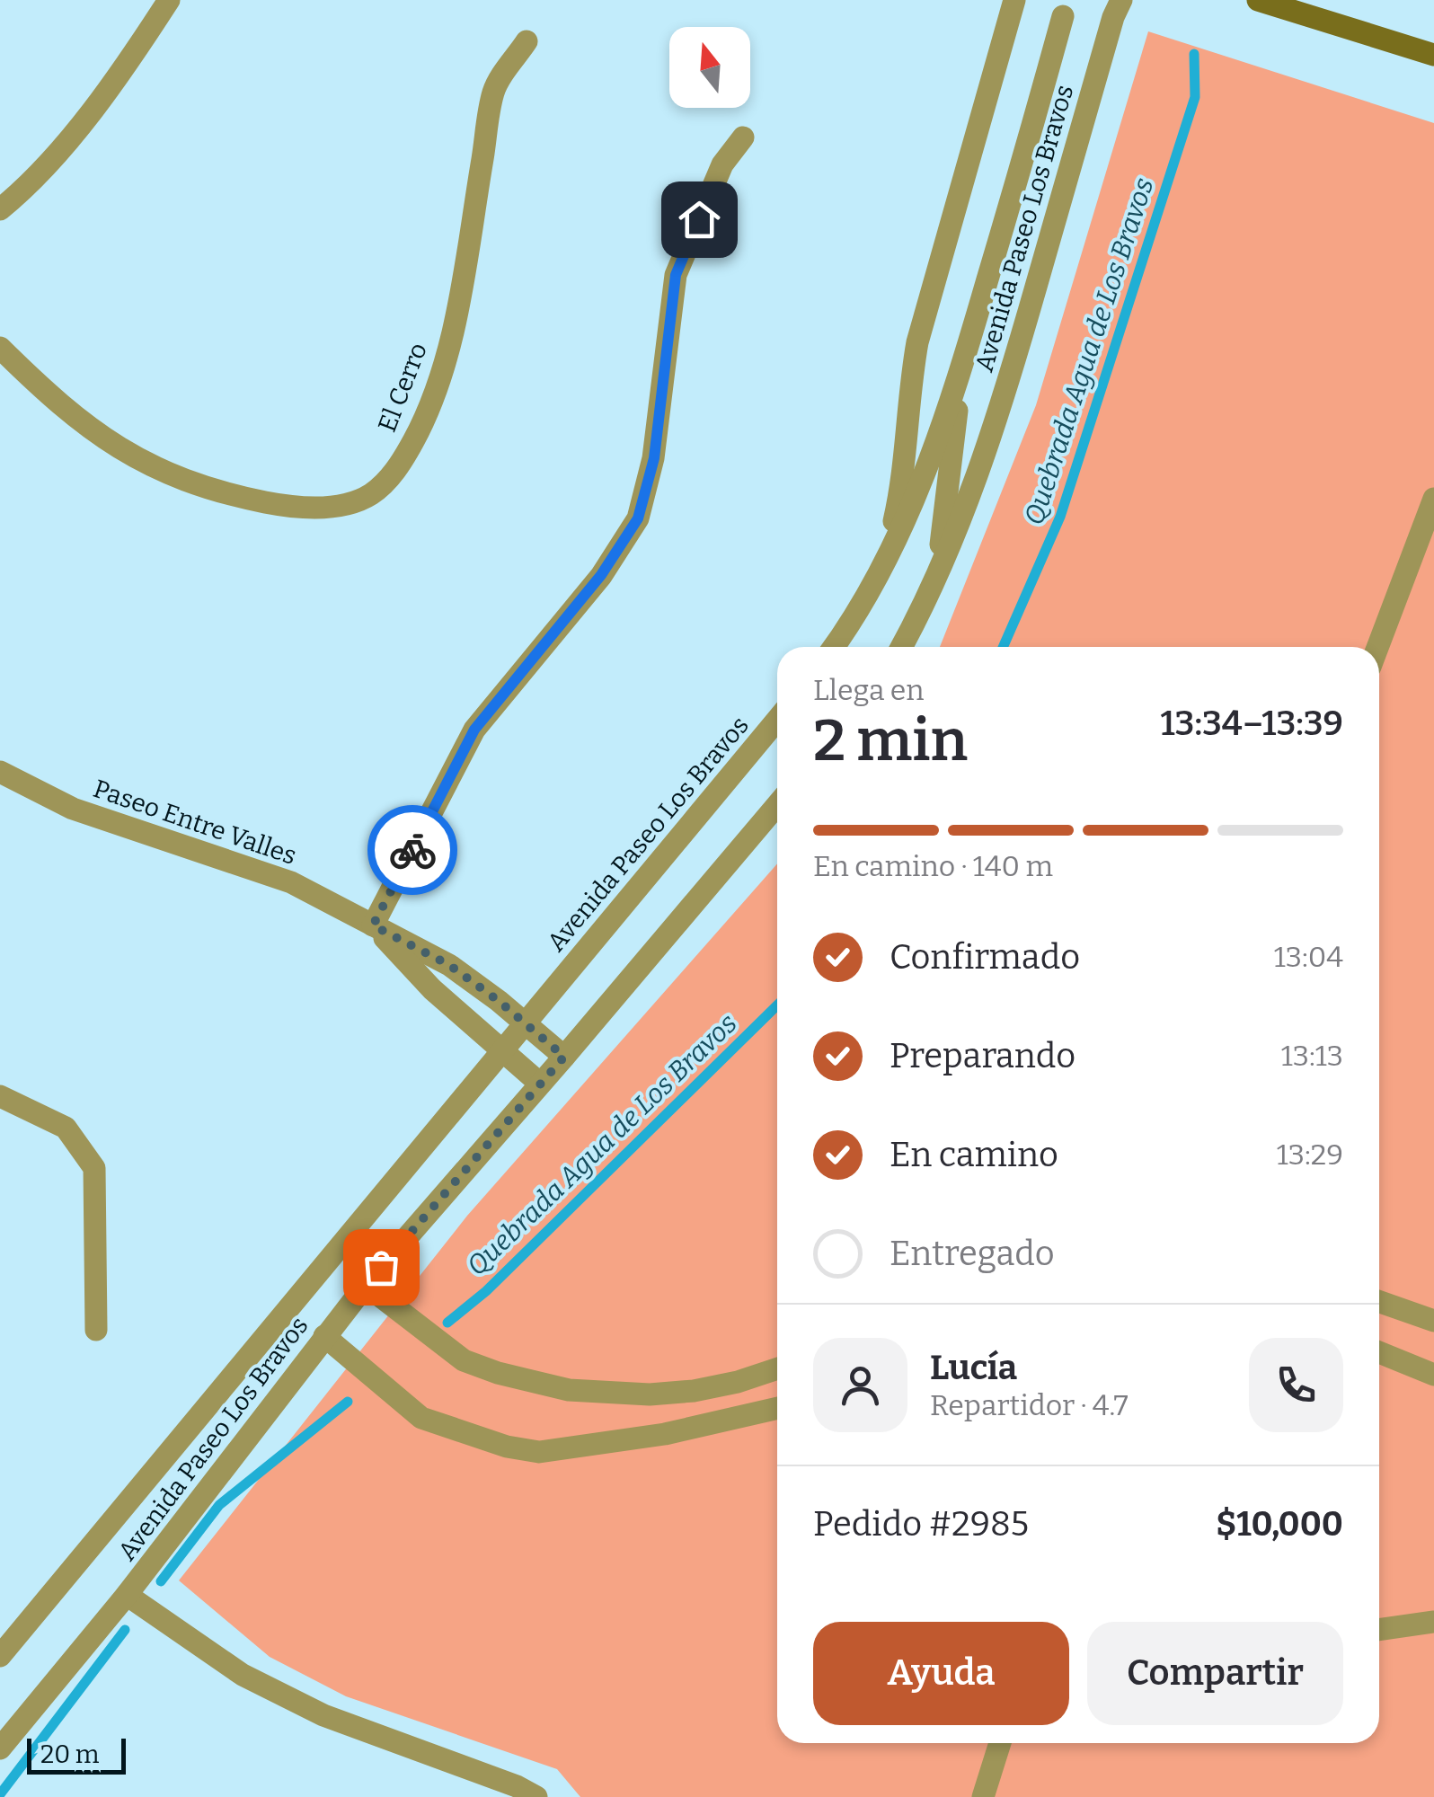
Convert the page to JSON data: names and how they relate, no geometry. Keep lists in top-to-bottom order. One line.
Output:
{"streets":{"street":["Avenida Paseo Los Bravos","El Cerro","Paseo Entre Valles"]},"crossings":[["Avenida Paseo Los Bravos","Paseo Entre Valles"]],"water":["Quebrada Agua de Los Bravos"],"scale_bar":"20 m","north":"top","page":{"heading":["2 min","Llega en","13:34–13:39"],"panel":["Lucía","Repartidor · 4.7","Pedido #2985","$10,000"],"bar":"En camino · 140 m","list":[["Confirmado","13:04"],["Preparando","13:13"],["En camino","13:29"],"Entregado"],"buttons":["Ayuda","Compartir"],"scale":"20 m"}}
